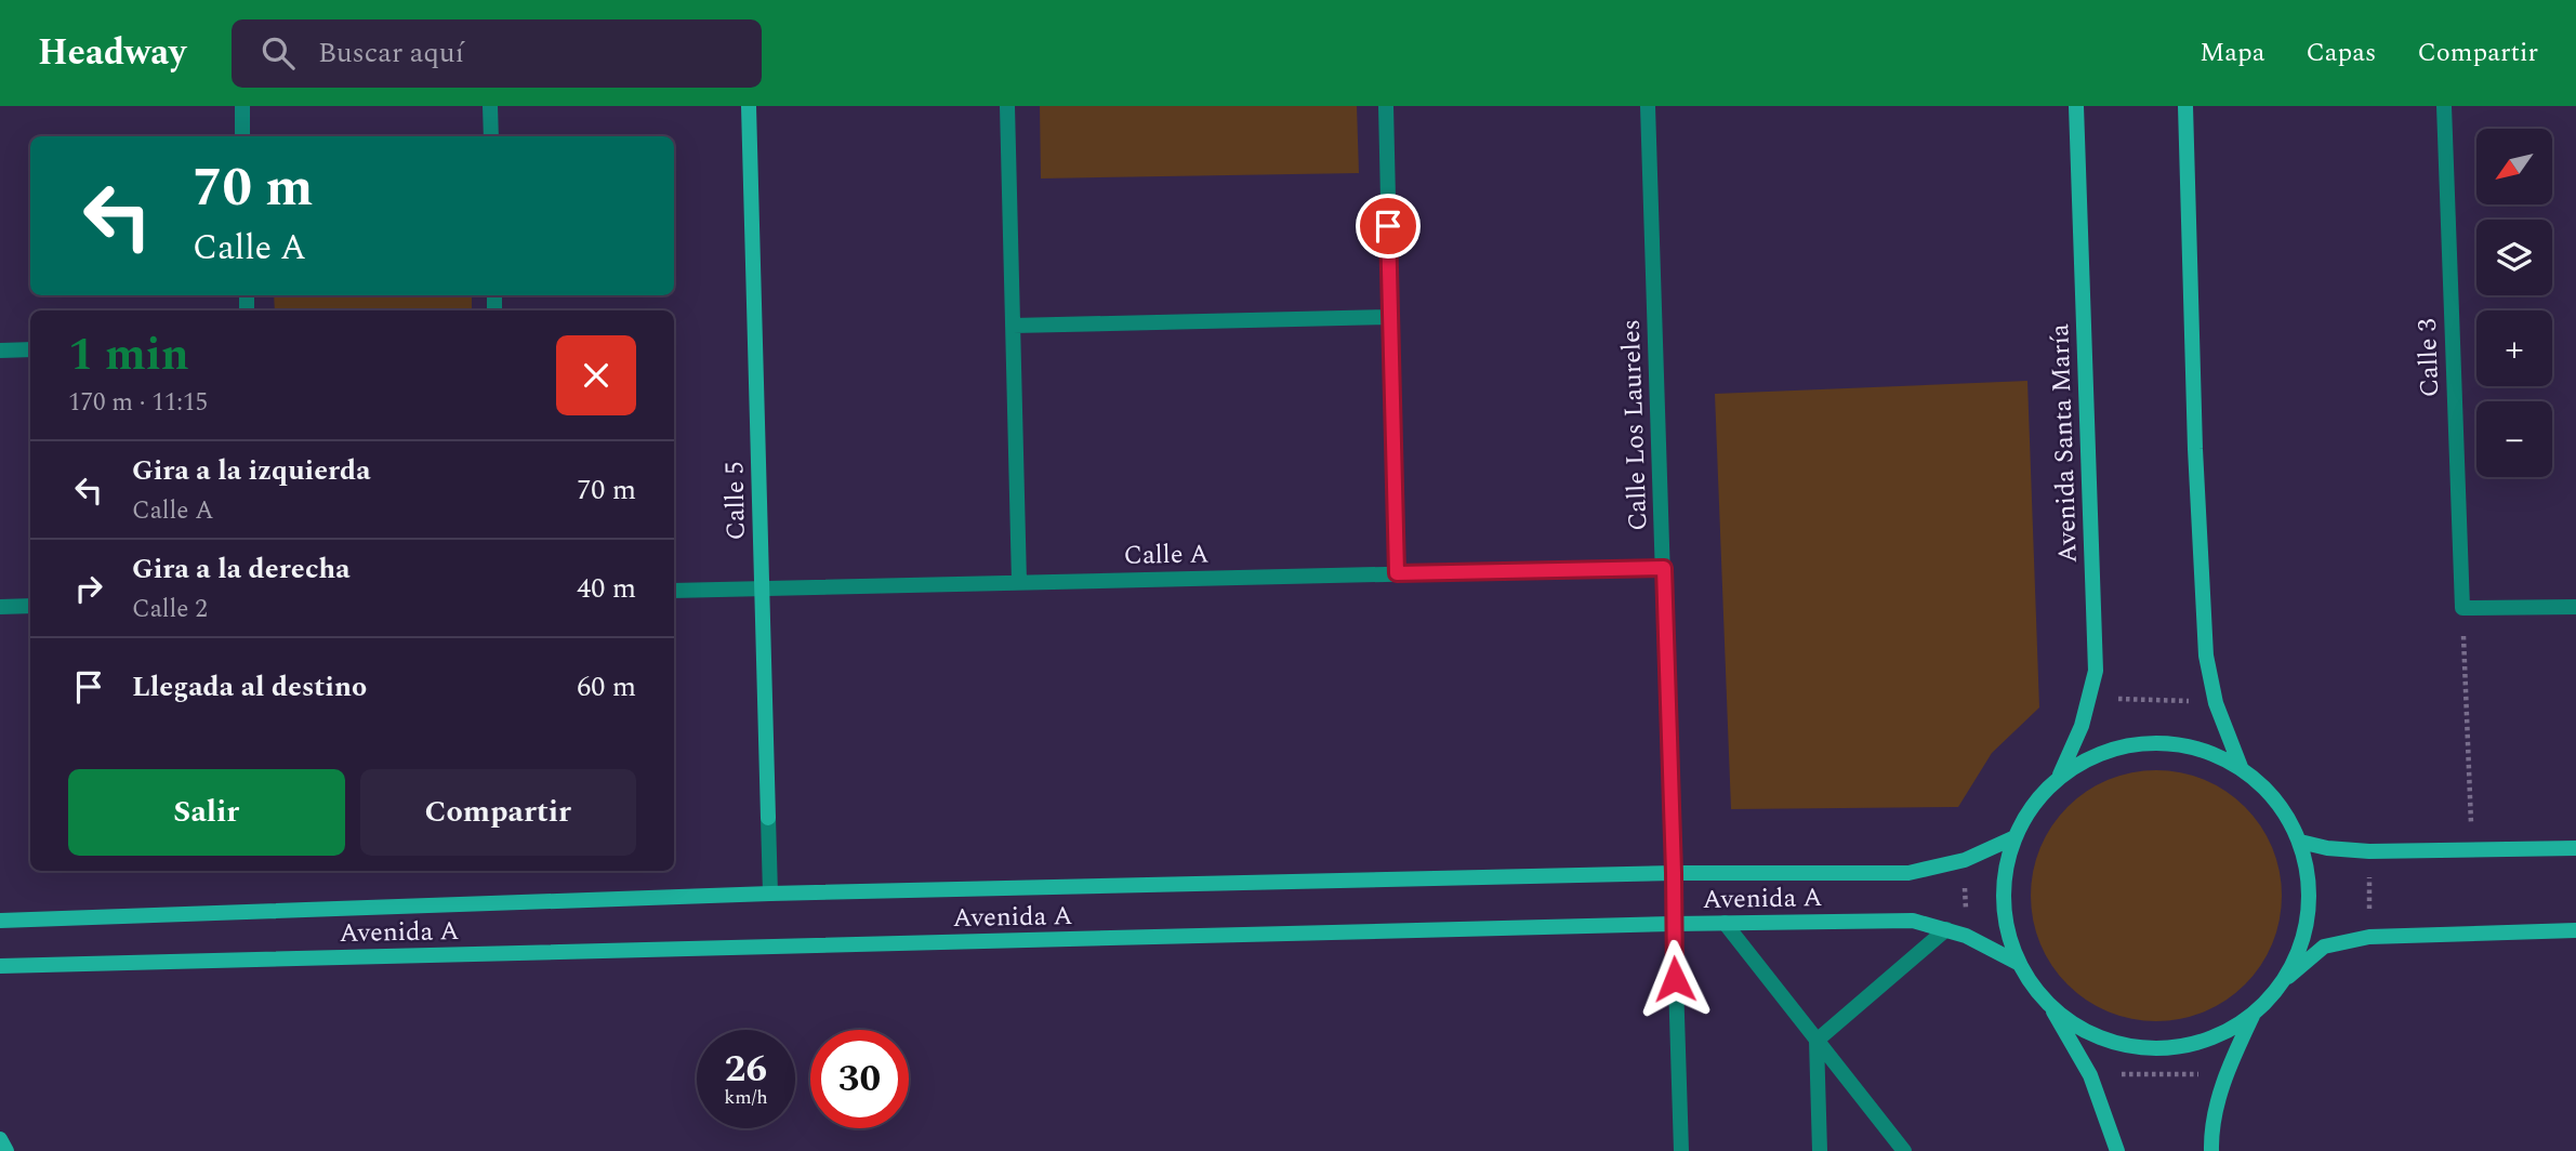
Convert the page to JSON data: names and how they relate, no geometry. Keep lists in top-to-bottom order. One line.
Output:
{"streets":{"street":["Calle 3","Calle Los Laureles","Avenida Santa María","Calle 5","Calle A","Avenida A"]},"crossings":[["Calle Los Laureles","Calle A"],["Calle Los Laureles","Avenida A"],["Calle 5","Calle A"],["Calle 5","Avenida A"]],"north":"bottom left","page":{"header":"Headway","search":"Buscar aquí","nav":["Mapa","Capas","Compartir"],"map_buttons":["+","−"],"turn":["70 m","Calle A"],"heading":["1 min","170 m · 11:15"],"list":[{"name":"Gira a la izquierda","note":"Calle A","value":"70 m"},{"name":"Gira a la derecha","note":"Calle 2","value":"40 m"},{"name":"Llegada al destino","value":"60 m"}],"buttons":["Salir","Compartir"],"speed":"26 km/h","limit":"30"}}
